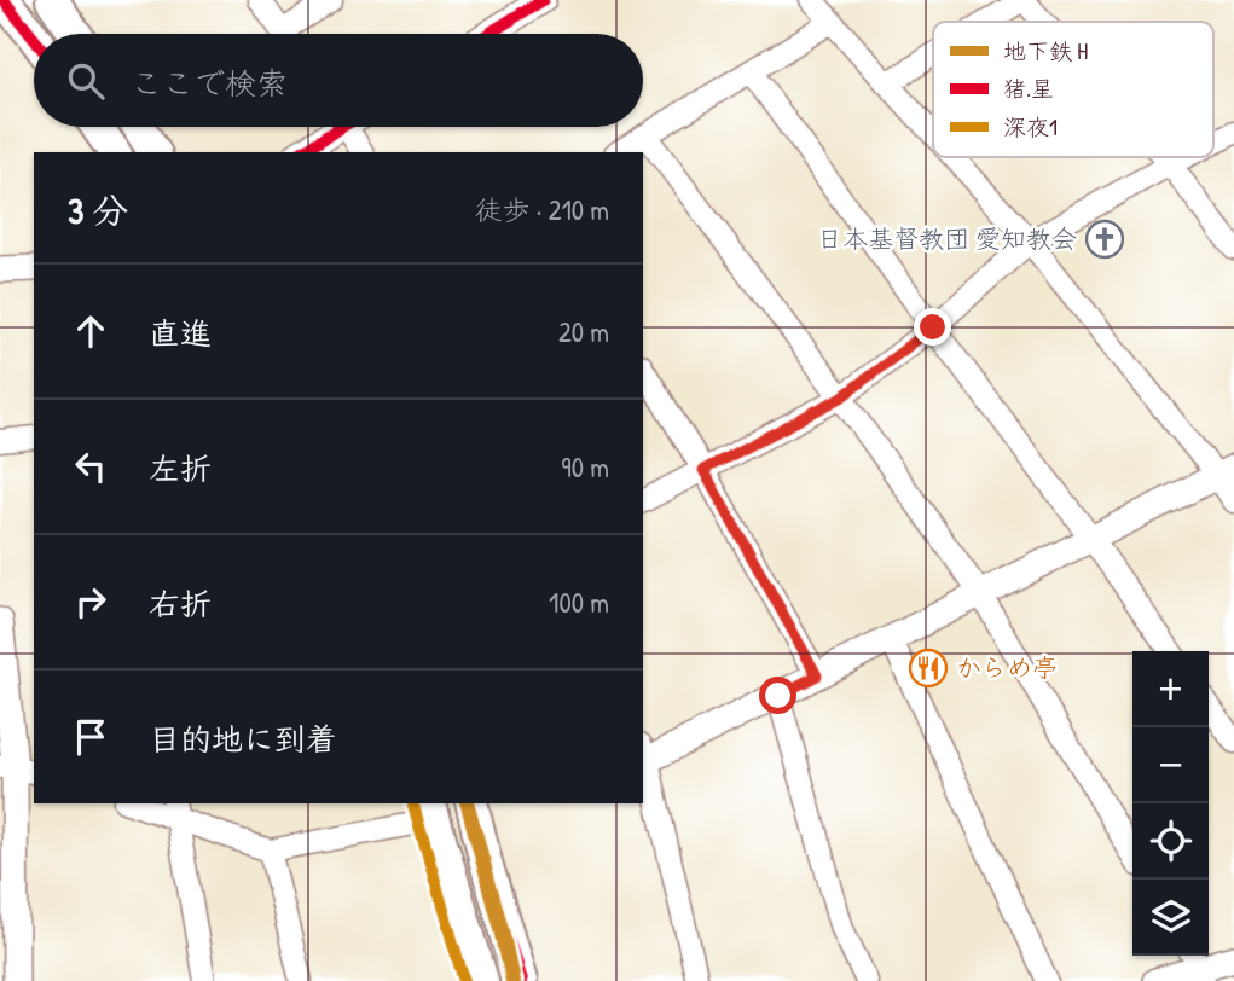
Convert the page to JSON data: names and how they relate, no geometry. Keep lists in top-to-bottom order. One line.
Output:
{"places":{"church":["日本基督教団 愛知教会"],"restaurant":["からめ亭"]},"lines":["transit line 猪.星","metro line H","transit line 深夜1"],"legend":["地下鉄 H","猪.星","深夜1"],"page":{"search":"ここで検索","heading":["3 分","徒歩 · 210 m"],"list":[["直進","20 m"],["左折","90 m"],["右折","100 m"],"目的地に到着"],"map_buttons":["+","−"]}}
